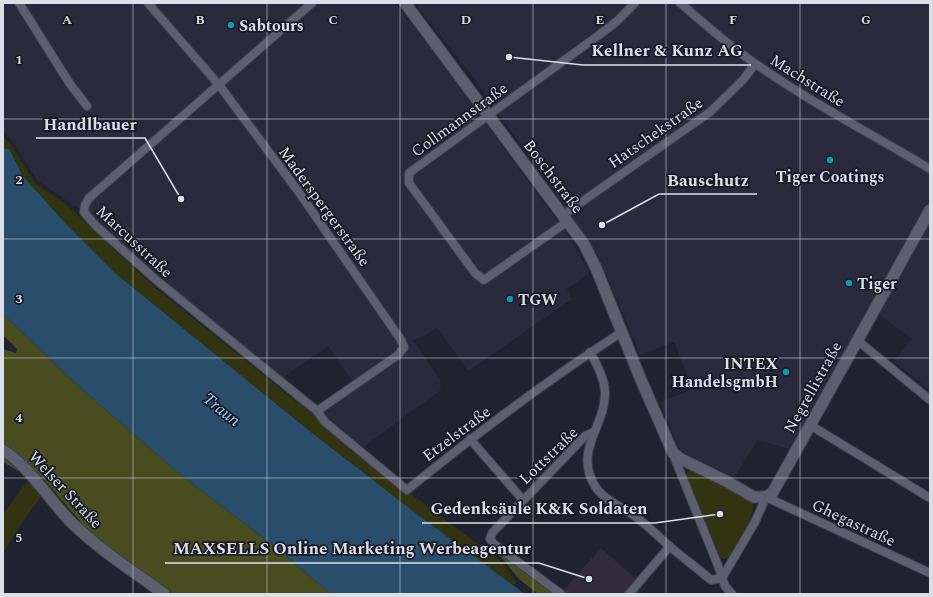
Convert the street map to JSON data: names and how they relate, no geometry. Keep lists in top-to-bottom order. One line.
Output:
{"streets":{"main road":["Boschstraße","Negrellistraße","Welser Straße"],"street":["Machstraße","Collmannstraße","Hatschekstraße","Maderspergerstraße","Marcusstraße","Etzelstraße","Lottstraße","Ghegastraße"]},"crossings":[["Machstraße","Hatschekstraße"],["Collmannstraße","Hatschekstraße"],["Collmannstraße","Boschstraße"],["Hatschekstraße","Boschstraße"],["Boschstraße","Negrellistraße"],["Boschstraße","Etzelstraße"],["Maderspergerstraße","Marcusstraße"],["Maderspergerstraße","Etzelstraße"],["Marcusstraße","Etzelstraße"],["Negrellistraße","Ghegastraße"],["Etzelstraße","Lottstraße"]],"water":["Traun"],"places":["Sabtours","Kellner & Kunz AG","Tiger Coatings","Handlbauer","Bauschutz","Tiger","TGW","INTEX HandelsgmbH","Gedenksäule K&K Soldaten","MAXSELLS Online Marketing Werbeagentur"],"grid":{"columns":["A","B","C","D","E","F","G"],"rows":["1","2","3","4","5"]}}
